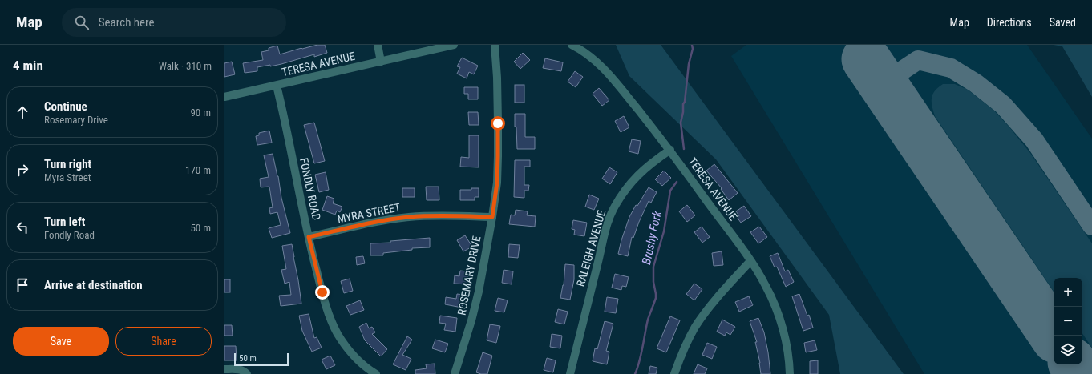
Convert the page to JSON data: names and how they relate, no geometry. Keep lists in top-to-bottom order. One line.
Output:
{"streets":{"street":["TERESA AVENUE","FONDLY ROAD","MYRA STREET","RALEIGH AVENUE","ROSEMARY DRIVE"]},"crossings":[["TERESA AVENUE","FONDLY ROAD"],["TERESA AVENUE","RALEIGH AVENUE"],["FONDLY ROAD","MYRA STREET"],["MYRA STREET","ROSEMARY DRIVE"]],"water":["Brushy Fork"],"scale_bar":"50 m","page":{"header":"Map","search":"Search here","nav":["Map","Directions","Saved"],"heading":["4 min","Walk · 310 m"],"list":[["Continue","Rosemary Drive","90 m"],["Turn right","Myra Street","170 m"],["Turn left","Fondly Road","50 m"],"Arrive at destination"],"map_buttons":["+","−"],"buttons":["Save","Share"],"scale":"50 m"}}
